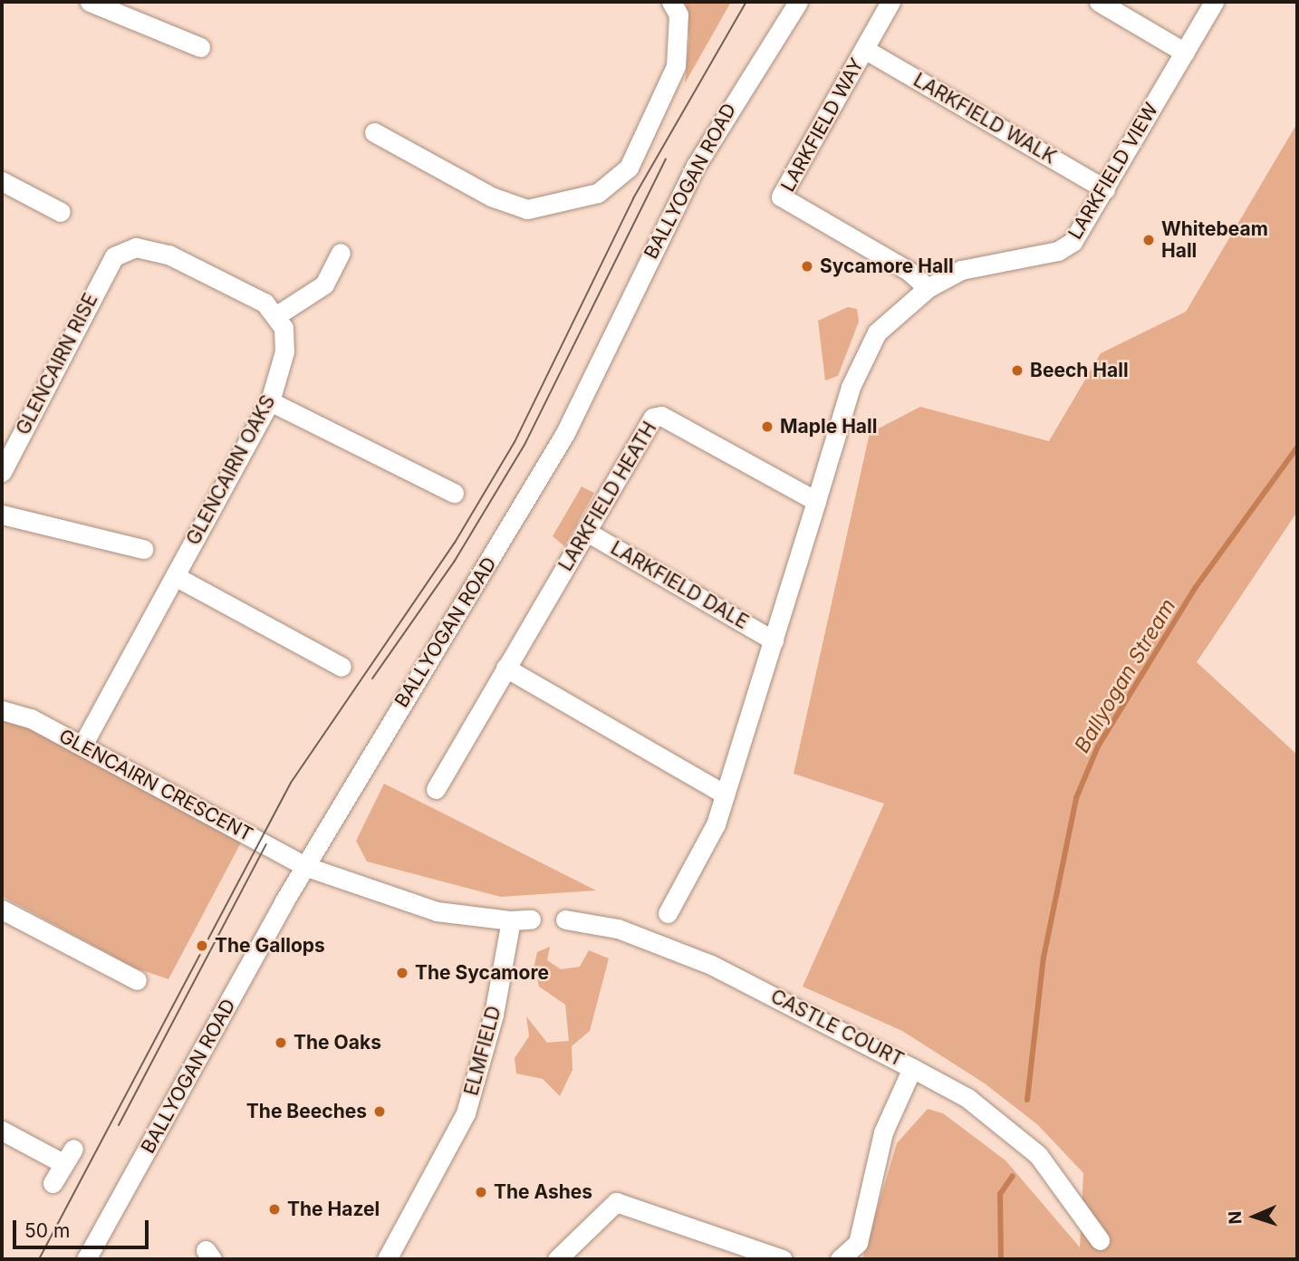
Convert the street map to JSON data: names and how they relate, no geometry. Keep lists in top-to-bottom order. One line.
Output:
{"streets":{"street":["LARKFIELD WALK","LARKFIELD WAY","LARKFIELD VIEW","BALLYOGAN ROAD","GLENCAIRN RISE","GLENCAIRN OAKS","LARKFIELD HEATH","LARKFIELD DALE","GLENCAIRN CRESCENT","CASTLE COURT","ELMFIELD"]},"crossings":[["LARKFIELD WALK","LARKFIELD WAY"],["LARKFIELD WALK","LARKFIELD VIEW"],["LARKFIELD WAY","LARKFIELD VIEW"],["BALLYOGAN ROAD","GLENCAIRN CRESCENT"],["GLENCAIRN RISE","GLENCAIRN OAKS"],["GLENCAIRN OAKS","GLENCAIRN CRESCENT"],["LARKFIELD HEATH","LARKFIELD DALE"]],"water":["Ballyogan Stream"],"places":["Whitebeam Hall","Sycamore Hall","Beech Hall","Maple Hall","The Gallops","The Sycamore","The Oaks","The Beeches","The Ashes","The Hazel"],"scale_bar":"50 m","north":"left"}
